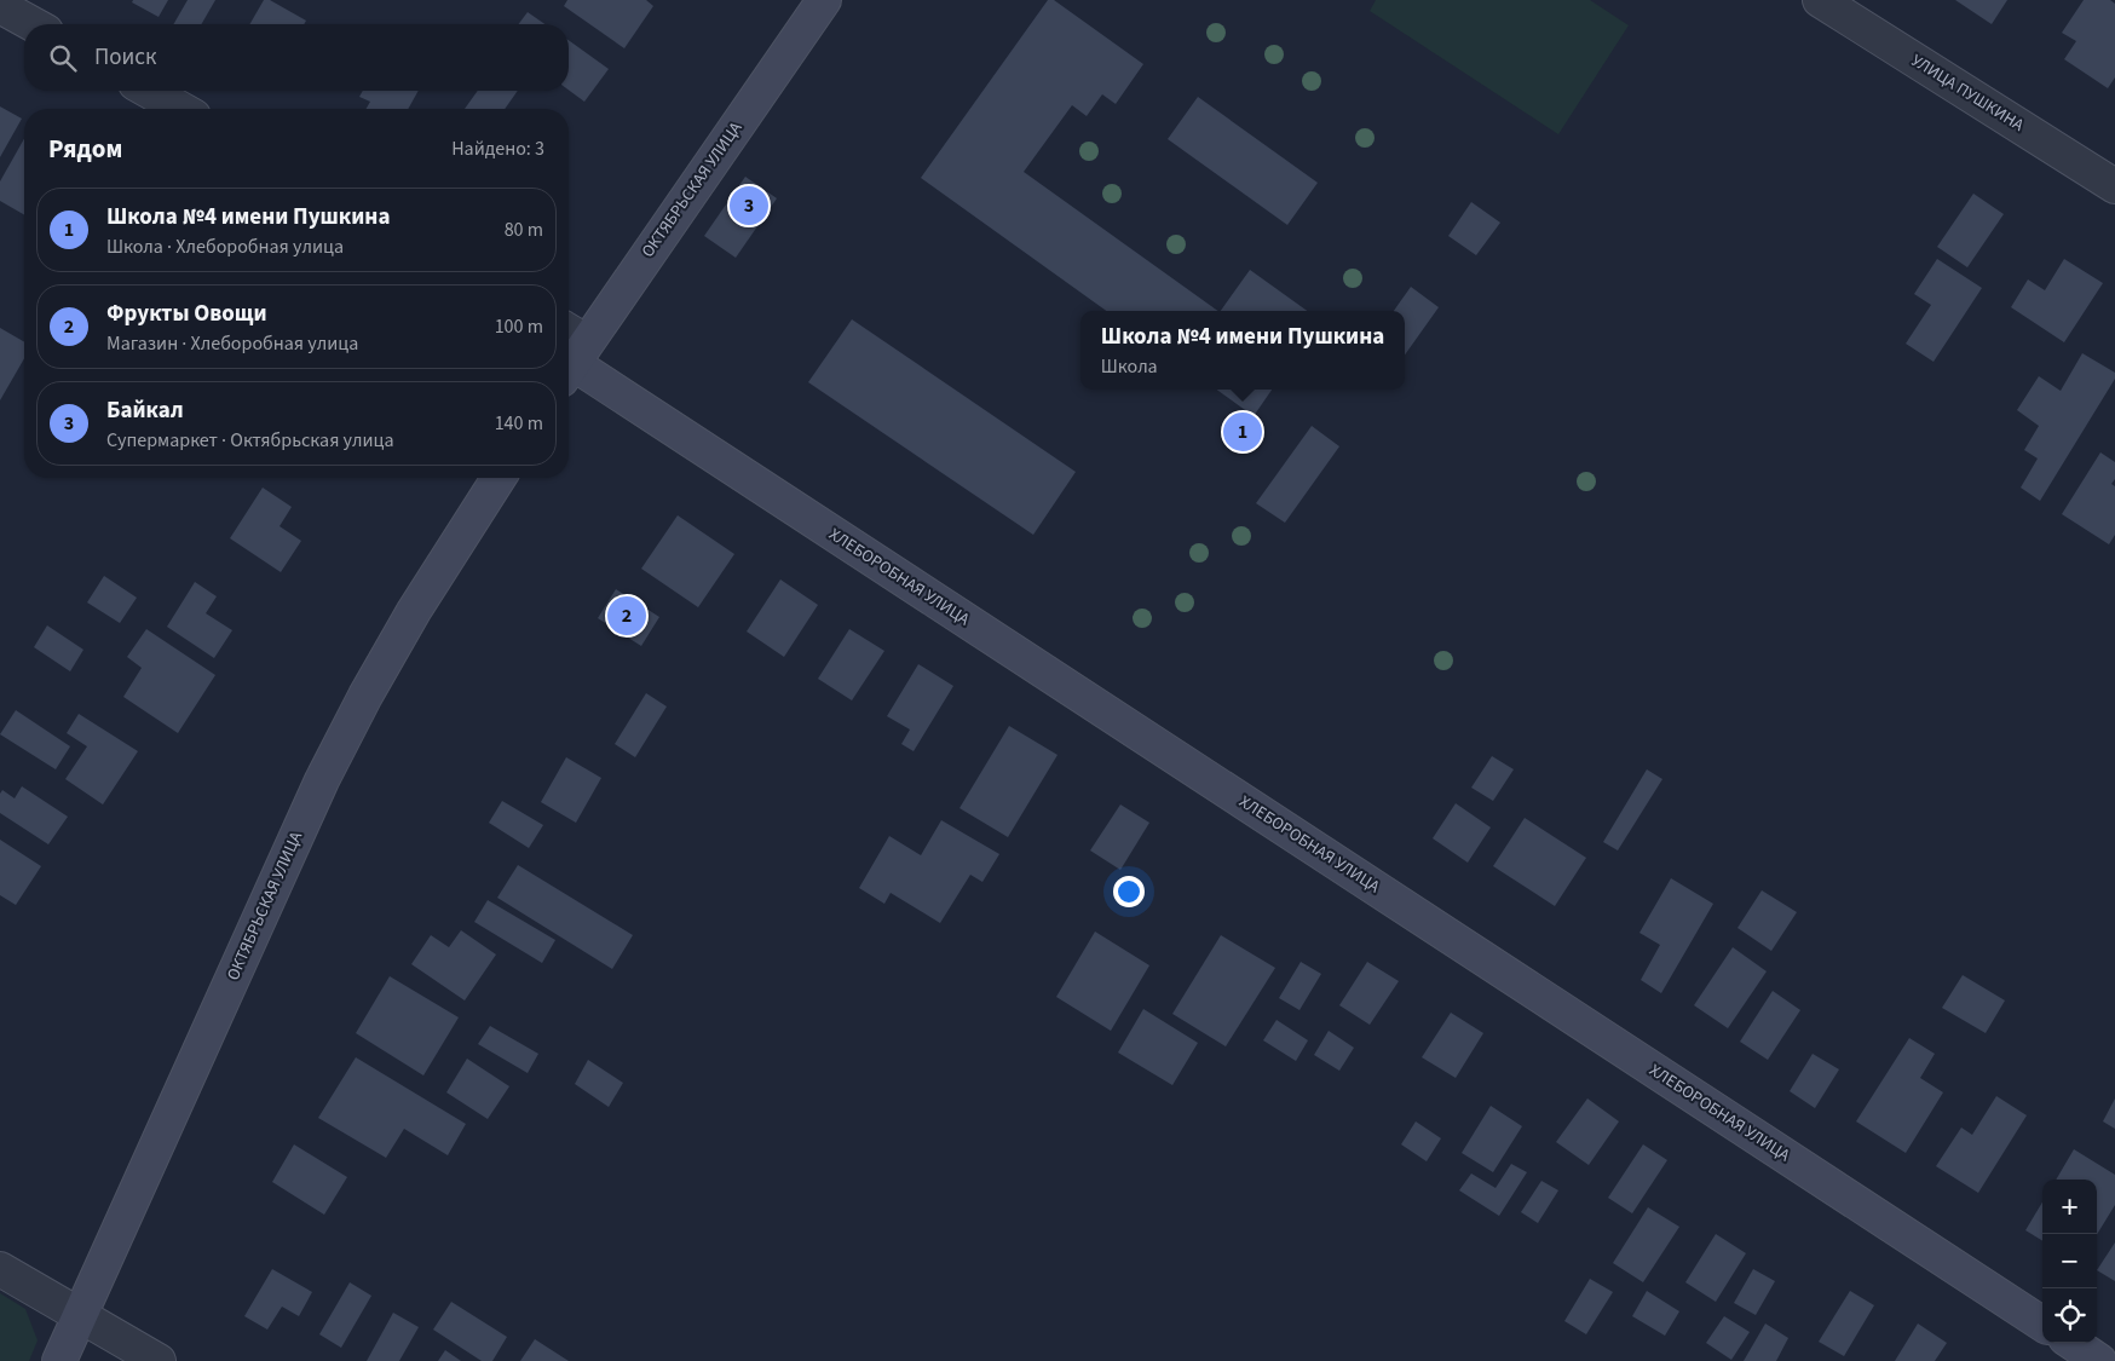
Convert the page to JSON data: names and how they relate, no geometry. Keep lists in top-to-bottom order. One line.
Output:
{"streets":{"street":["УЛИЦА ПУШКИНА","ОКТЯБРЬСКАЯ УЛИЦА","ХЛЕБОРОБНАЯ УЛИЦА"]},"crossings":[["ОКТЯБРЬСКАЯ УЛИЦА","ХЛЕБОРОБНАЯ УЛИЦА"]],"page":{"search":"Поиск","heading":["Рядом","Найдено: 3"],"pins":["3","1","2"],"list":[{"mark":"1","name":"Школа №4 имени Пушкина","note":"Школа · Хлеборобная улица","value":"80 m"},{"mark":"2","name":"Фрукты Овощи","note":"Магазин · Хлеборобная улица","value":"100 m"},{"mark":"3","name":"Байкал","note":"Супермаркет · Октябрьская улица","value":"140 m"}],"popup":["Школа №4 имени Пушкина","Школа"],"map_buttons":["+","−"]}}
